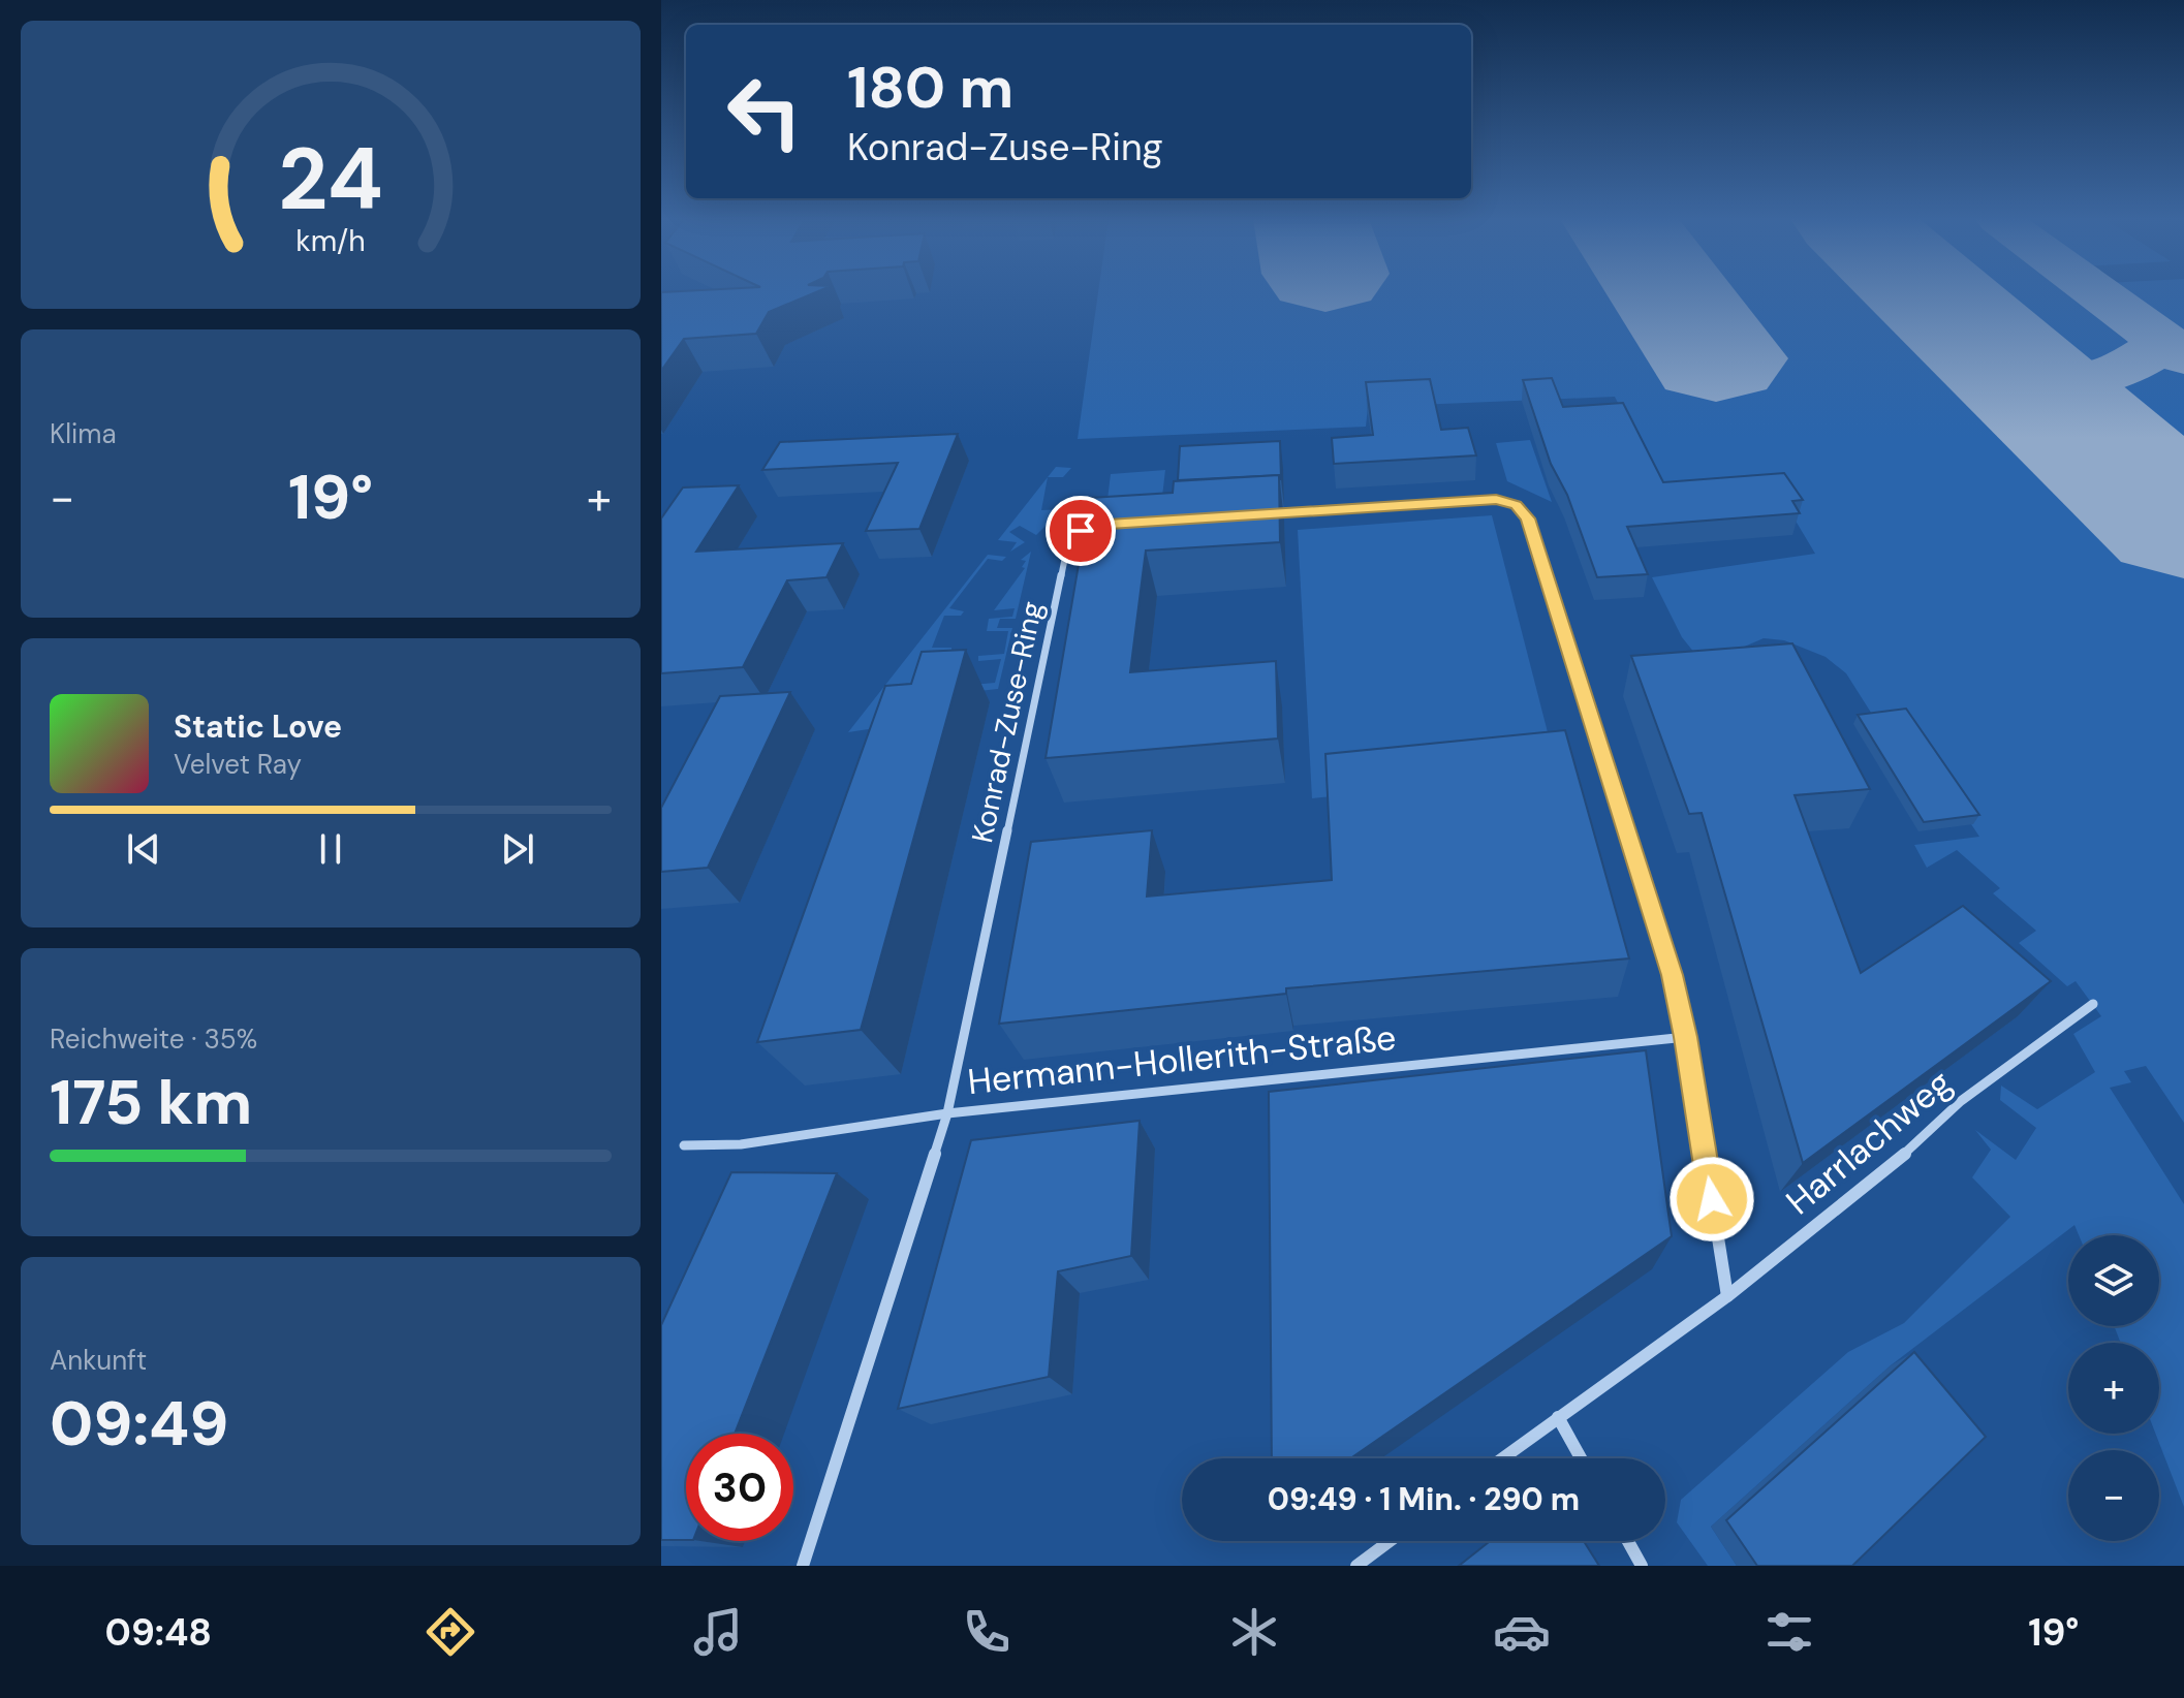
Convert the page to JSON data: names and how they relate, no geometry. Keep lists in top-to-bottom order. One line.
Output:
{"streets":{"street":["Konrad-Zuse-Ring","Hermann-Hollerith-Straße","Harrlachweg"]},"crossings":[["Konrad-Zuse-Ring","Hermann-Hollerith-Straße"]],"page":{"turn":["180 m","Konrad-Zuse-Ring"],"tile":["Klima",["Reichweite · 35%","175 km"],["Ankunft","09:49"]],"heat":["−","19°","+"],"song":["Static Love","Velvet Ray"],"map_buttons":["+","−"],"limit":"30","trip":"09:49 · 1 Min. · 290 m","tabs":["09:48","19°"],"gauge":["24","km/h"]}}
